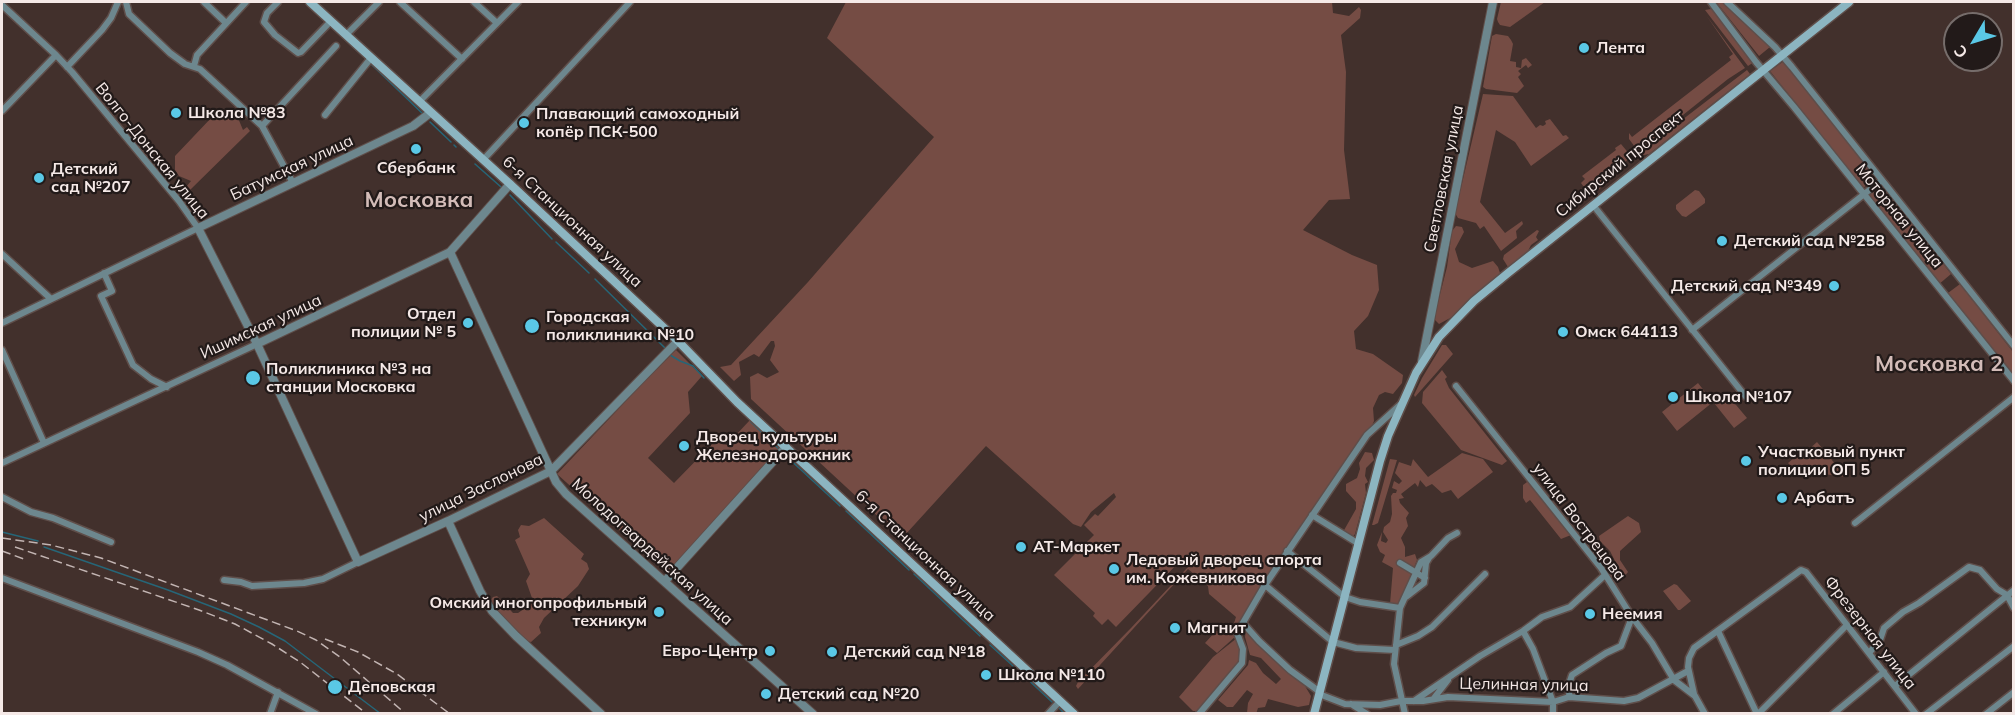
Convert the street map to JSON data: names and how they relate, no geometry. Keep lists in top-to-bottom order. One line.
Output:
{"streets":{"main road":["Сибирский проспект","6-я Станционная улица"],"street":["Волго-Донская улица","Батумская улица","Светловская улица","Моторная улица","Ишимская улица","улица Заслонова","улица Вострецова","Молодогвардейская улица","Фрезерная улица","Целинная улица"]},"crossings":[["Волго-Донская улица","Батумская улица"],["Волго-Донская улица","Ишимская улица"],["Волго-Донская улица","улица Заслонова"],["Сибирский проспект","Светловская улица"],["Сибирский проспект","Моторная улица"],["Сибирский проспект","Целинная улица"],["Батумская улица","6-я Станционная улица"],["6-я Станционная улица","Ишимская улица"],["6-я Станционная улица","улица Заслонова"],["Ишимская улица","Молодогвардейская улица"],["улица Заслонова","Молодогвардейская улица"],["улица Вострецова","Целинная улица"]],"districts":["Московка","Московка 2"],"places":["Лента","Школа №83","Плавающий самоходный копёр ПСК-500","Сбербанк","Детский сад №207","Детский сад №258","Детский сад №349","Отдел полиции № 5","Городская поликлиника №10","Омск 644113","Поликлиника №3 на станции Московка","Школа №107","Дворец культуры Железнодорожник","Участковый пункт полиции ОП 5","Арбатъ","АТ-Маркет","Ледовый дворец спорта им. Кожевникова","Омский многопрофильный техникум","Неемия","Магнит","Евро-Центр","Детский сад №18","Школа №110","Деповская","Детский сад №20"],"north":"bottom left"}
